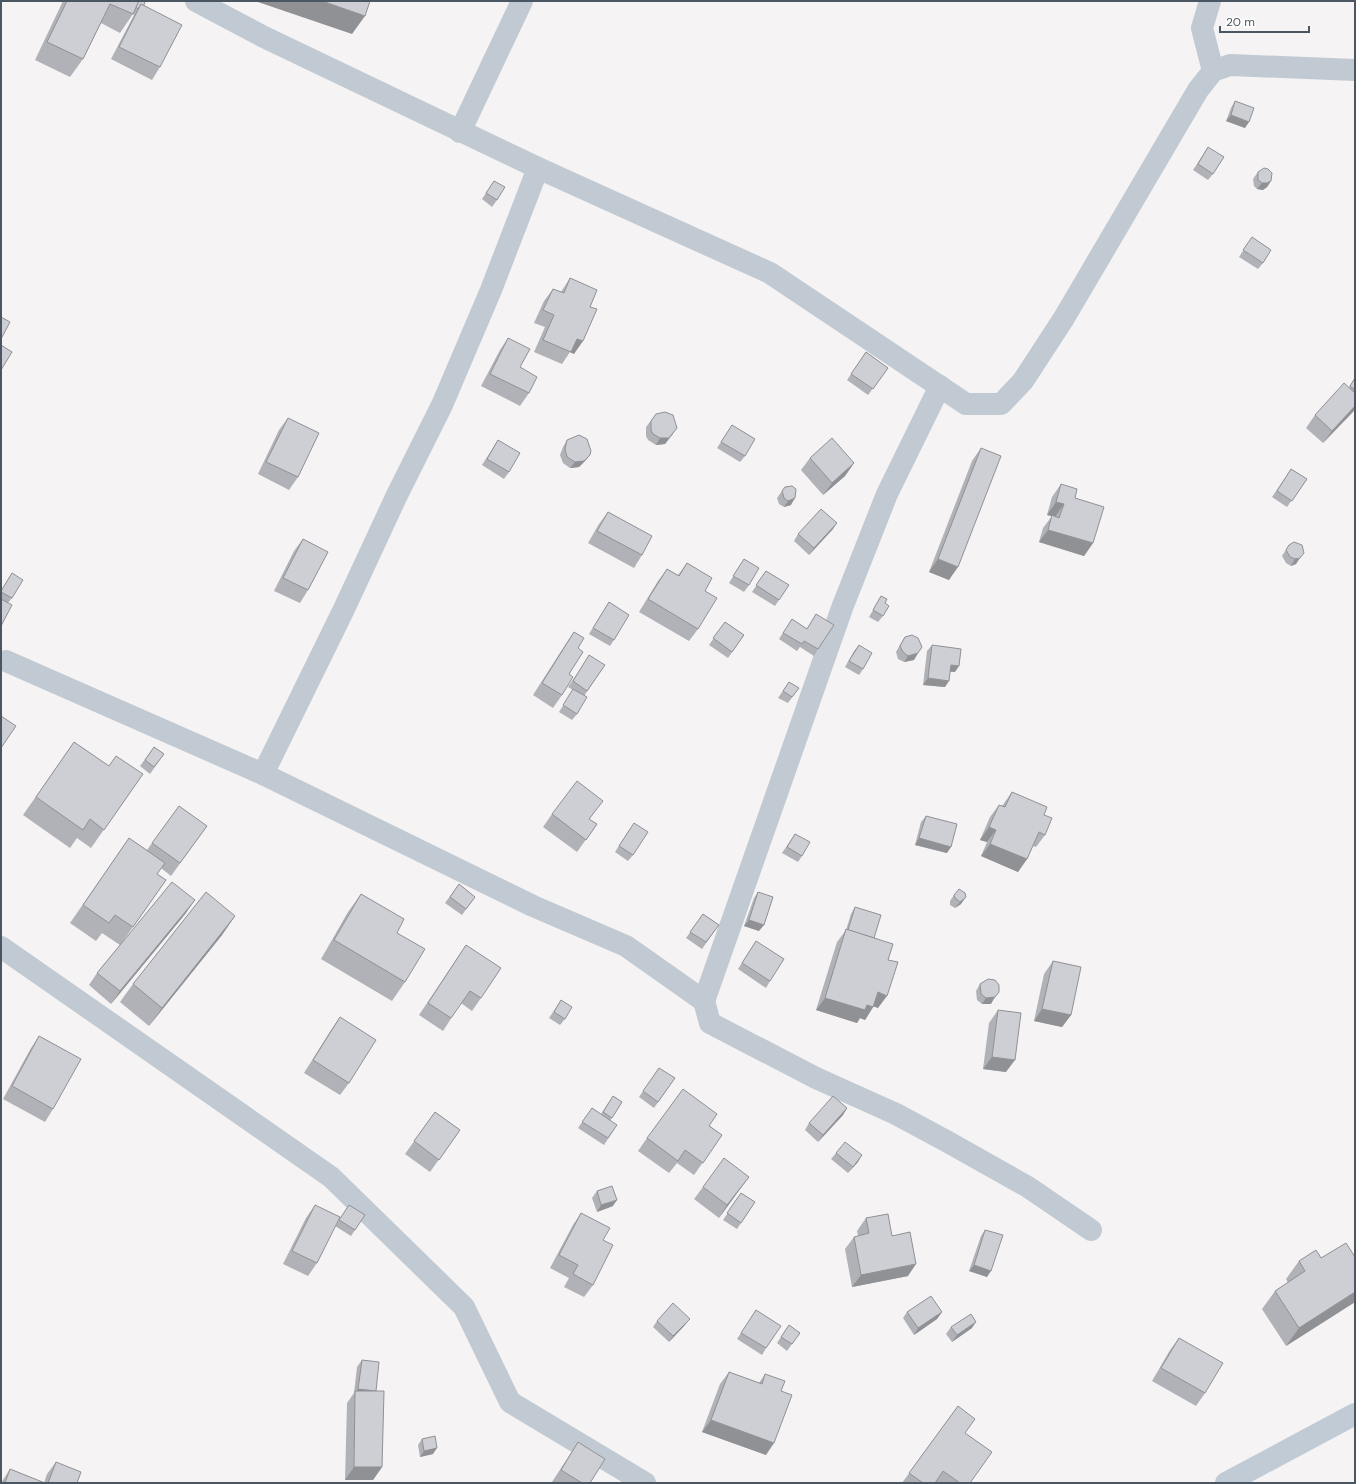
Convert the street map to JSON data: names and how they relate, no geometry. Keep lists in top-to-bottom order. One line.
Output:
{"scale_bar":"20 m"}
